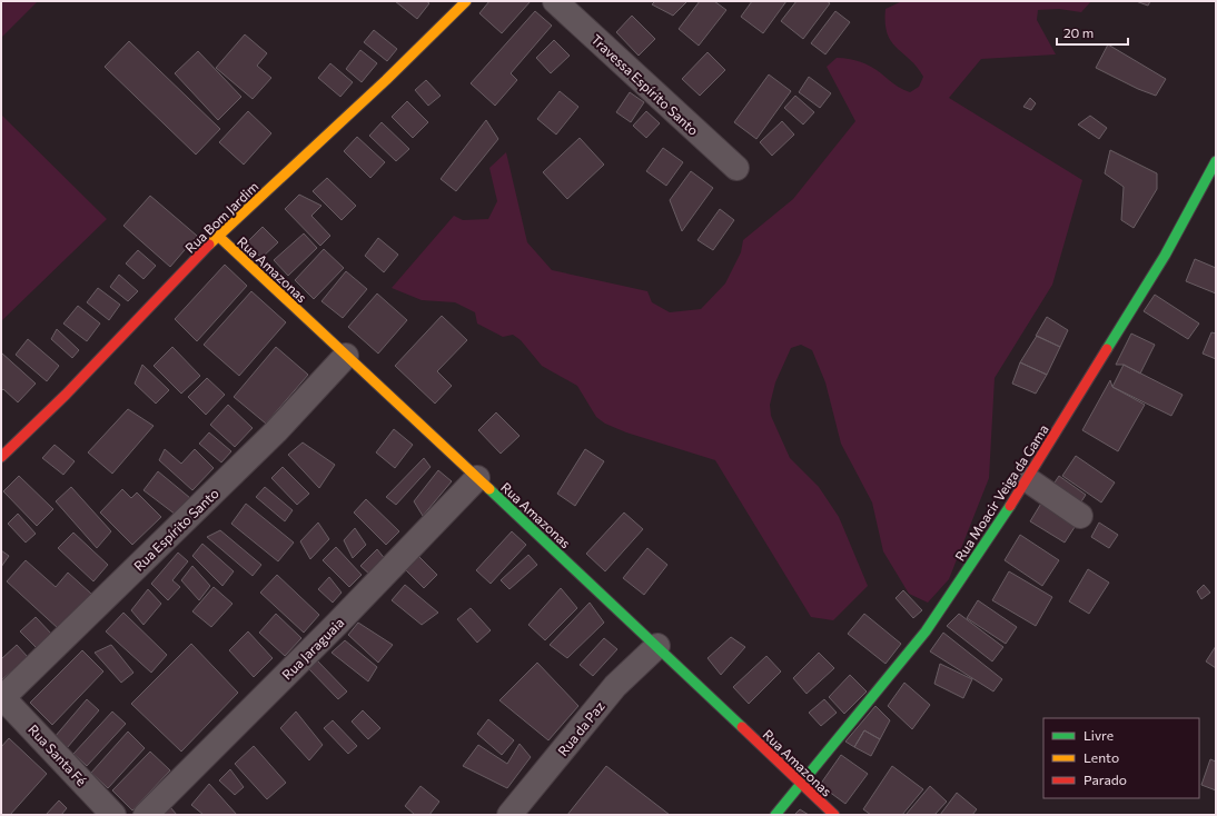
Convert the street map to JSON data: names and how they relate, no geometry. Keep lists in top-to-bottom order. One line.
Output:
{"streets":{"street":["Travessa Espírito Santo","Rua Bom Jardim","Rua Amazonas","Rua Moacir Veiga da Gama","Rua Espírito Santo","Rua Jaraguaia","Rua da Paz","Rua Santa Fé"]},"crossings":[["Rua Bom Jardim","Rua Amazonas"],["Rua Amazonas","Rua Moacir Veiga da Gama"],["Rua Amazonas","Rua Espírito Santo"],["Rua Amazonas","Rua Jaraguaia"],["Rua Amazonas","Rua da Paz"],["Rua Espírito Santo","Rua Santa Fé"]],"legend":["Livre","Lento","Parado"],"scale_bar":"20 m"}
